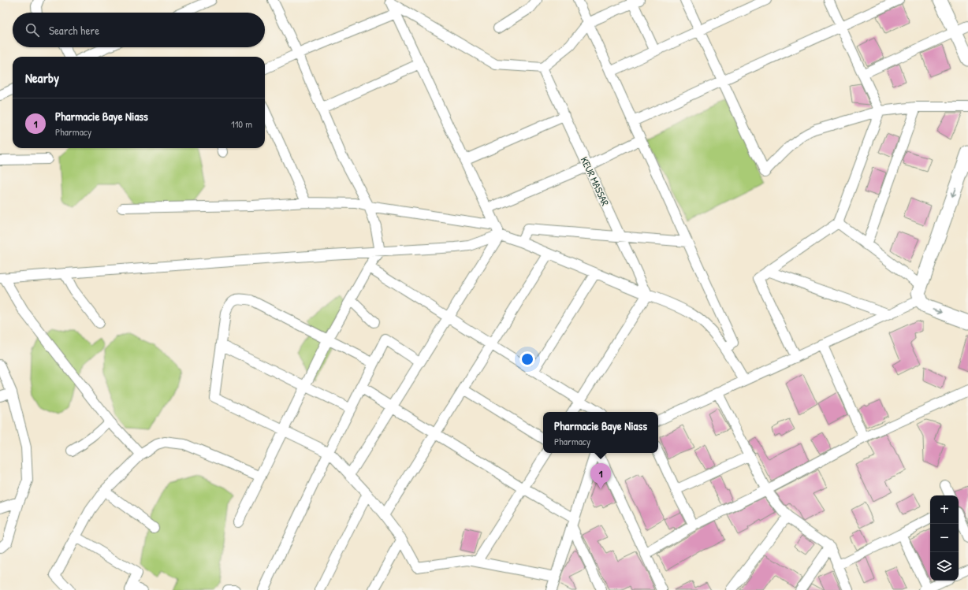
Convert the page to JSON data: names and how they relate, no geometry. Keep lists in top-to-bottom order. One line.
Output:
{"streets":{"street":["KEUR MASSAR"]},"page":{"search":"Search here","heading":"Nearby","list":[{"mark":"1","name":"Pharmacie Baye Niass","note":"Pharmacy","value":"110 m"}],"popup":["Pharmacie Baye Niass","Pharmacy"],"pins":"1","map_buttons":["+","−"]}}
